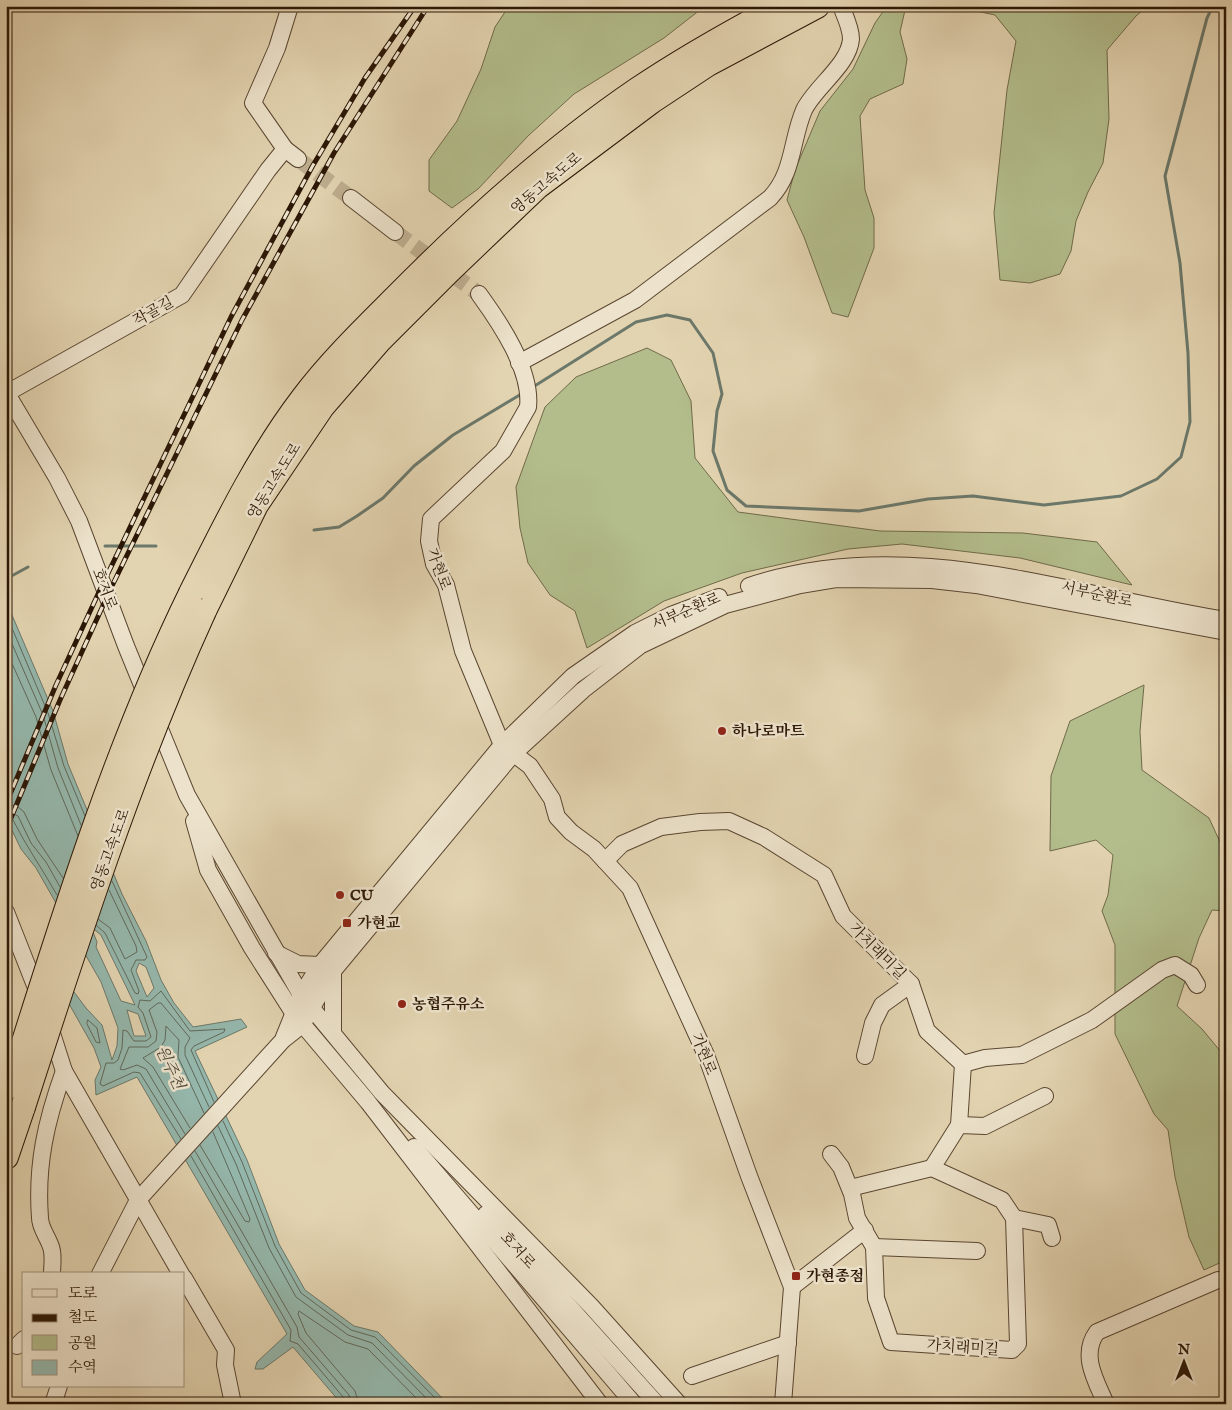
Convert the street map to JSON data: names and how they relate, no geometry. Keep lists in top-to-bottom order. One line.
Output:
{"streets":{"highway":["영동고속도로"],"street":["작골길","가현로","호저로","서부순환로","가치래미길"]},"crossings":[["작골길","호저로"],["가현로","서부순환로"],["가현로","가치래미길"],["호저로","서부순환로"]],"water":["원주천"],"places":{"other":["하나로마트","CU","농협주유소"],"transit":["가현교","가현종점"]},"legend":["도로","철도","공원","수역"],"north":"top"}
